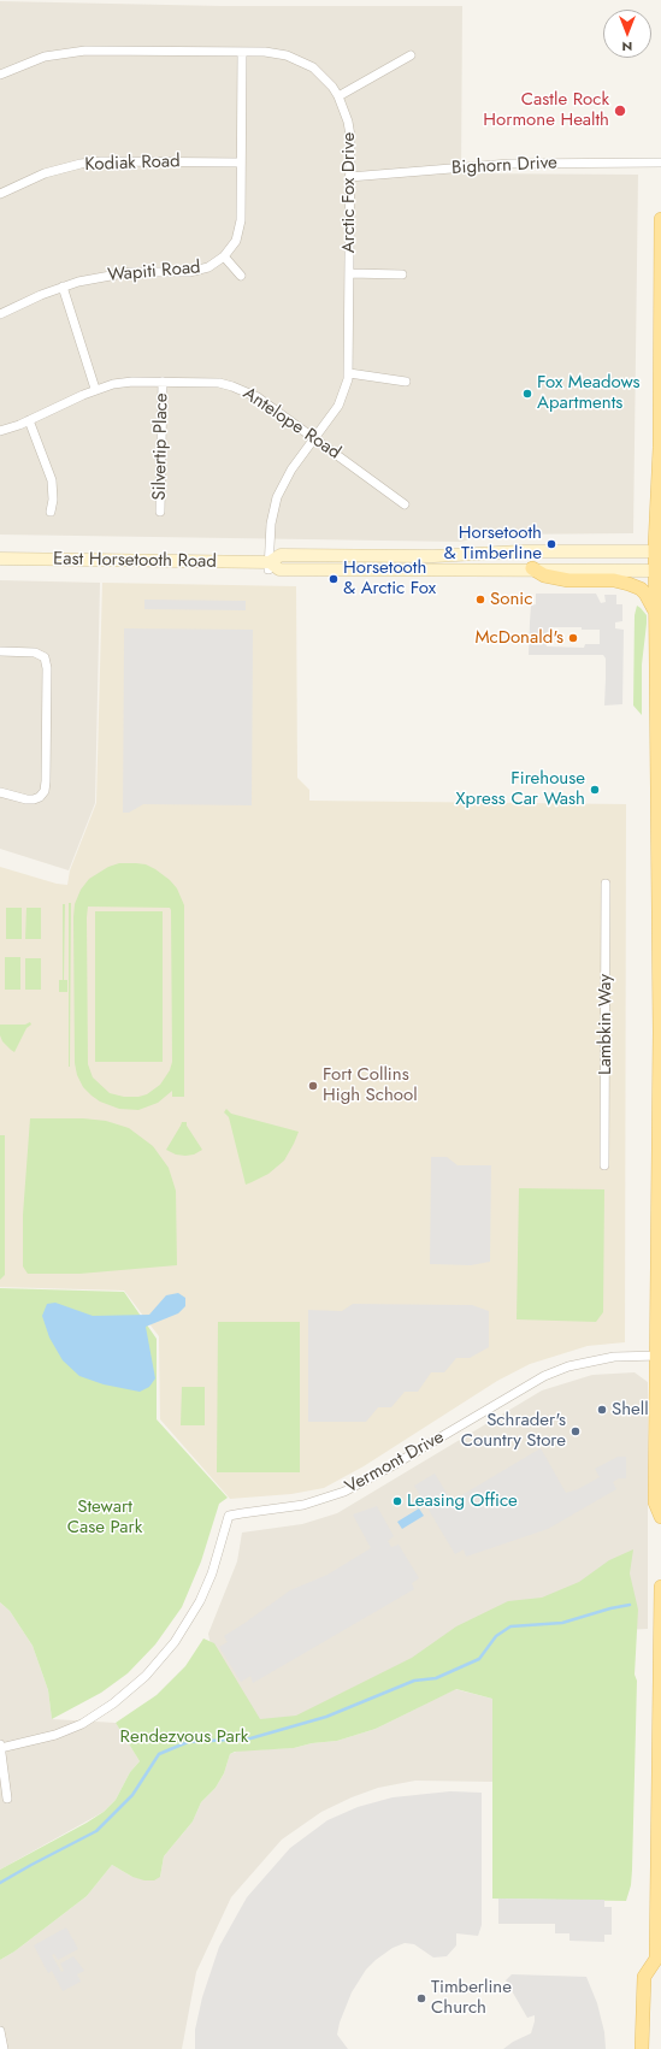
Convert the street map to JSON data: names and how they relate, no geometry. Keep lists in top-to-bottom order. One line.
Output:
{"streets":{"main road":["East Horsetooth Road"],"street":["Kodiak Road","Bighorn Drive","Arctic Fox Drive","Wapiti Road","Antelope Road","Silvertip Place","Lambkin Way","Vermont Drive"]},"crossings":[["Kodiak Road","Wapiti Road"],["Bighorn Drive","Arctic Fox Drive"],["Arctic Fox Drive","Wapiti Road"],["Arctic Fox Drive","Antelope Road"],["Arctic Fox Drive","East Horsetooth Road"],["Antelope Road","Silvertip Place"]],"parks":["Stewart Case Park","Rendezvous Park"],"places":["Castle Rock Hormone Health","Fox Meadows Apartments","Horsetooth & Timberline","Horsetooth & Arctic Fox","Sonic","McDonald's","Firehouse Xpress Car Wash","Fort Collins High School","Shell","Schrader's Country Store","Leasing Office","Timberline Church"],"north":"bottom"}
